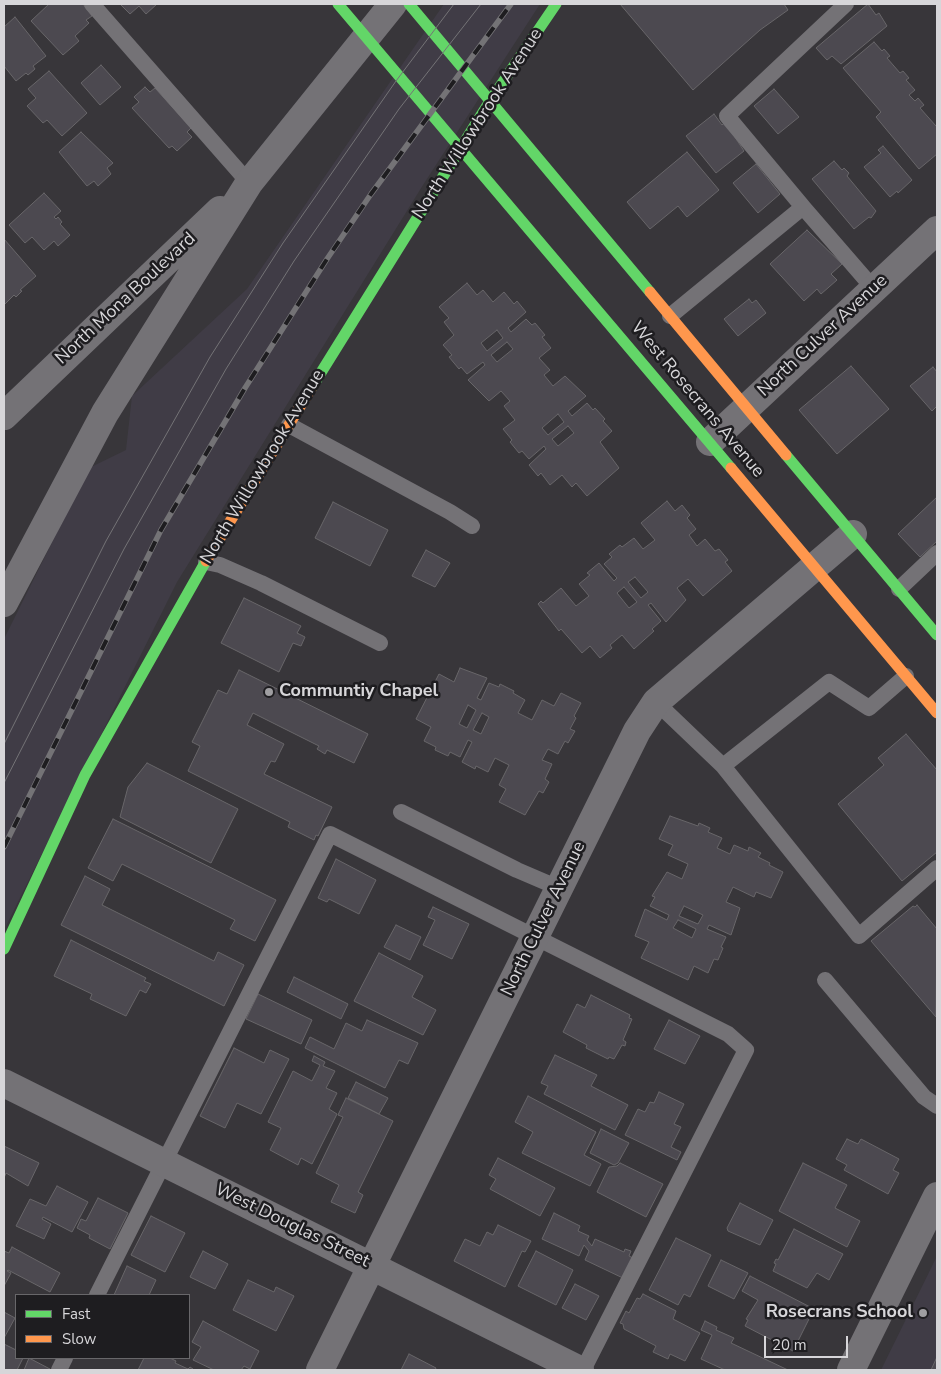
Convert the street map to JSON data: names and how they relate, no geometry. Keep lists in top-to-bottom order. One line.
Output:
{"streets":{"main road":["North Willowbrook Avenue","West Rosecrans Avenue"],"street":["North Mona Boulevard","North Culver Avenue","West Douglas Street"]},"crossings":[["North Willowbrook Avenue","West Rosecrans Avenue"],["North Culver Avenue","West Rosecrans Avenue"],["North Culver Avenue","West Douglas Street"]],"places":["Communtiy Chapel","Rosecrans School"],"legend":["Fast","Slow"],"scale_bar":"20 m"}
